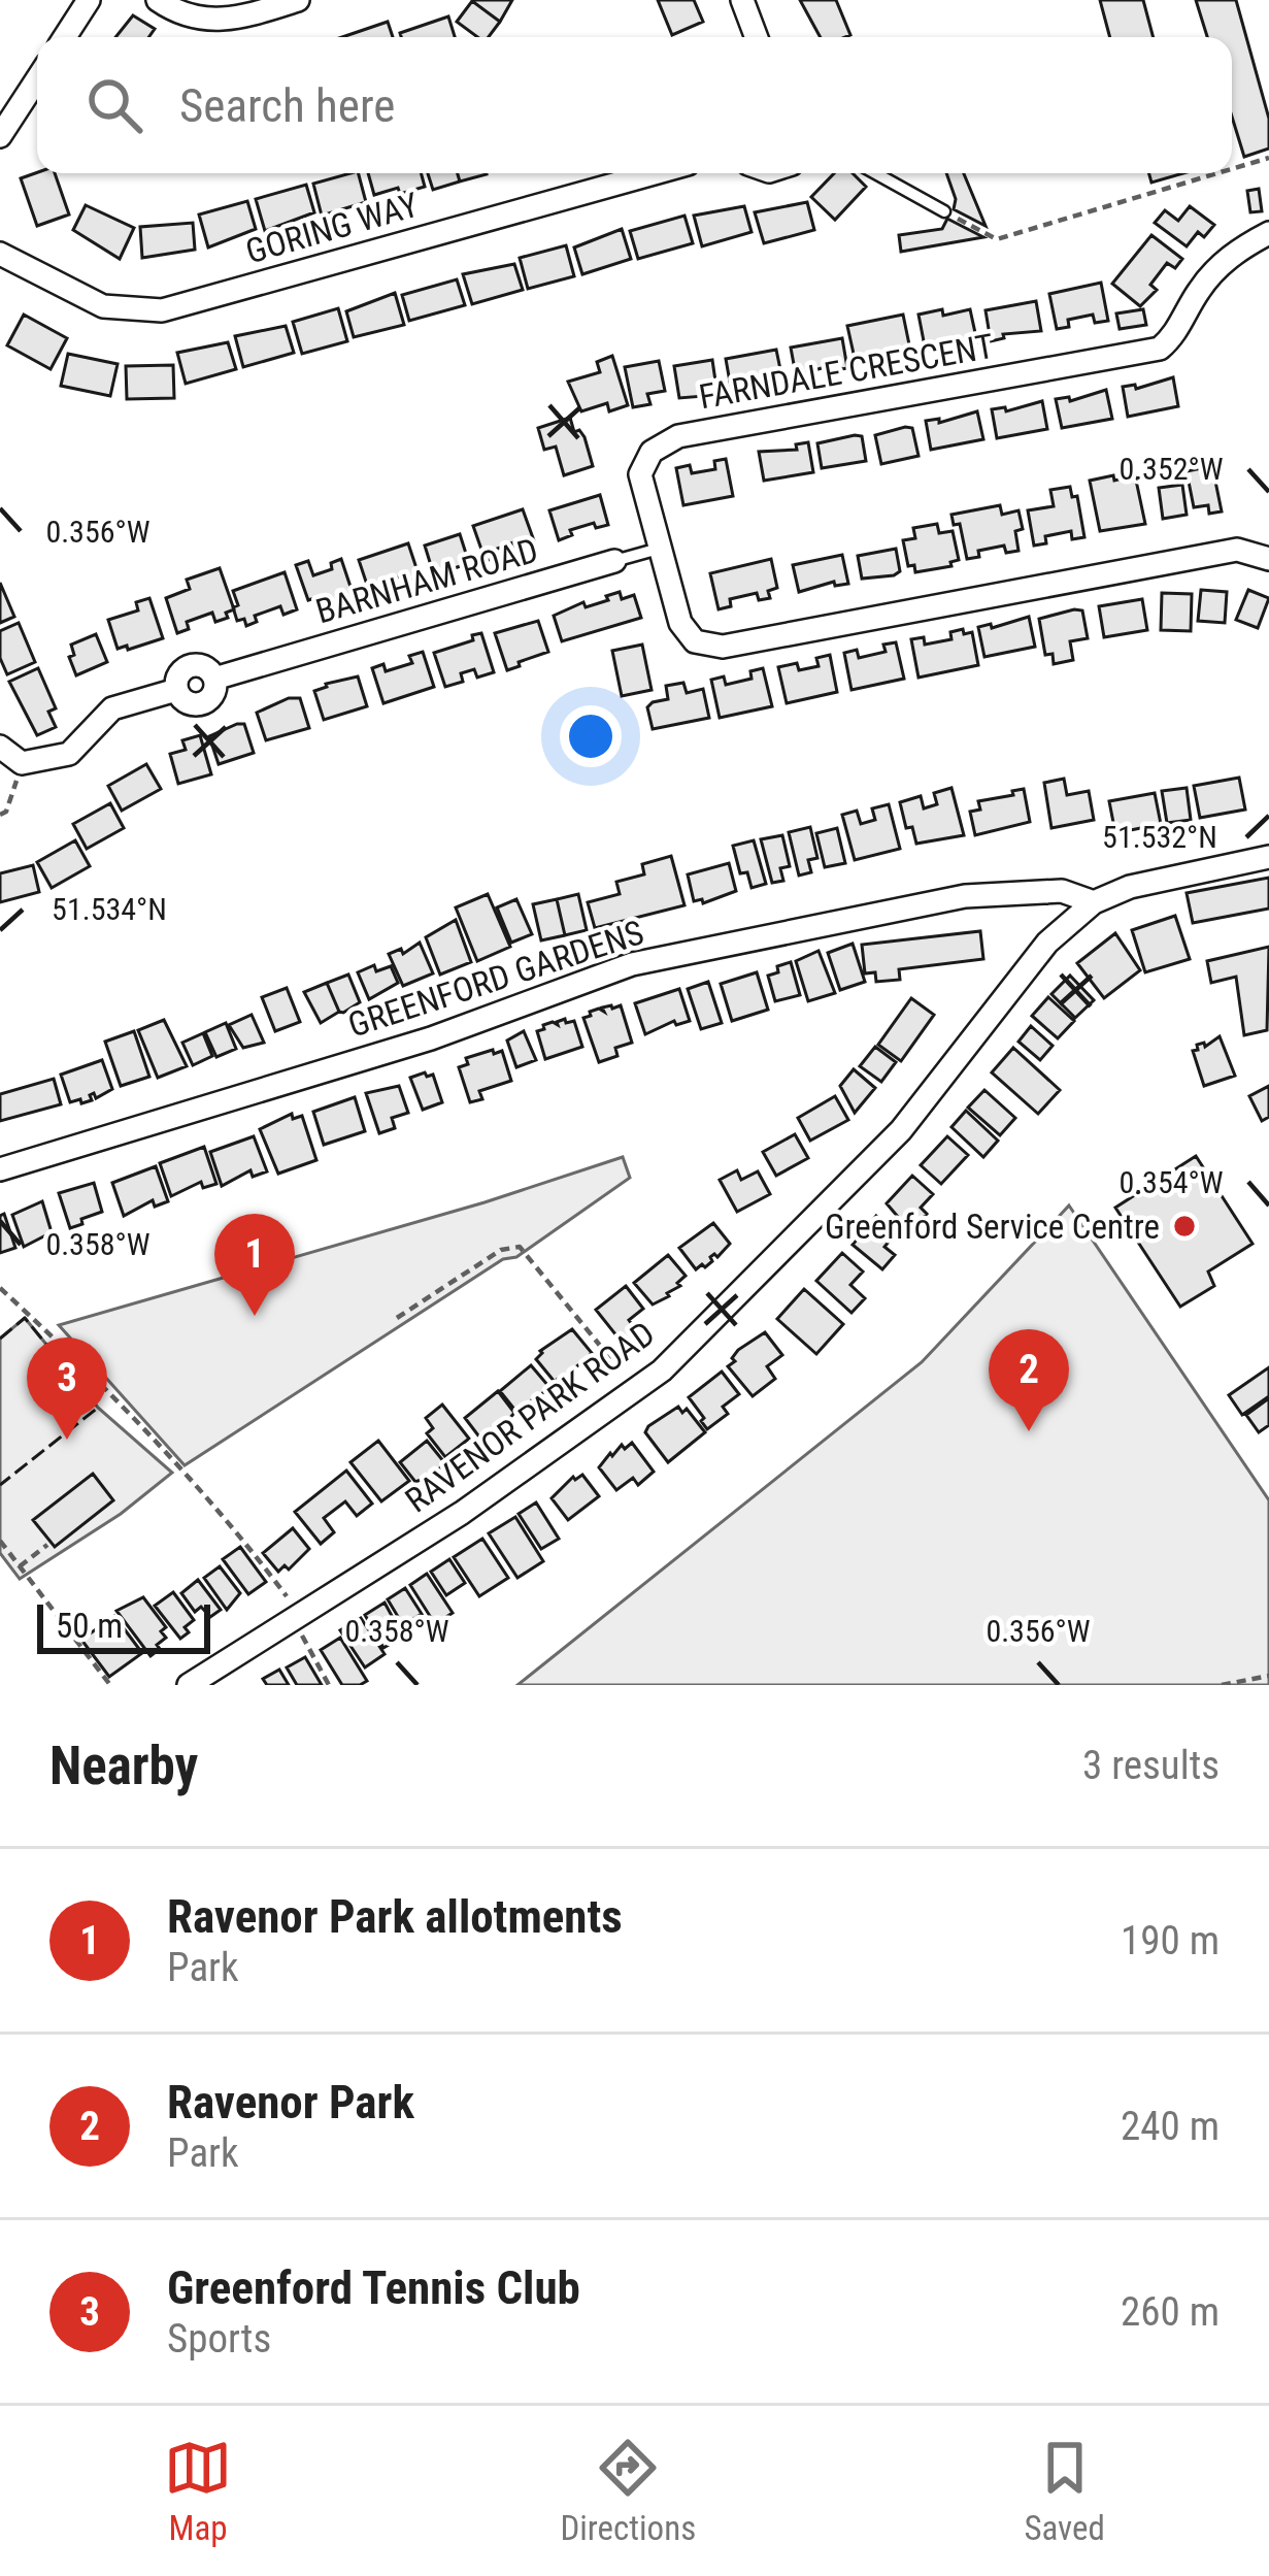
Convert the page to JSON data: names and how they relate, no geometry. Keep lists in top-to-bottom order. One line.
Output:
{"streets":{"street":["GORING WAY","FARNDALE CRESCENT","BARNHAM ROAD","GREENFORD GARDENS","RAVENOR PARK ROAD"]},"crossings":[["FARNDALE CRESCENT","BARNHAM ROAD"],["GREENFORD GARDENS","RAVENOR PARK ROAD"]],"places":["Greenford Service Centre"],"scale_bar":"50 m","page":{"search":"Search here","pins":["1","2","3"],"scale":"50 m","heading":["Nearby","3 results"],"list":[{"mark":"1","name":"Ravenor Park allotments","note":"Park","value":"190 m"},{"mark":"2","name":"Ravenor Park","note":"Park","value":"240 m"},{"mark":"3","name":"Greenford Tennis Club","note":"Sports","value":"260 m"}],"nav":["Map","Directions","Saved"]},"coordinates":["0.352°W","0.356°W","51.532°N","51.534°N","0.354°W","0.358°W"]}
